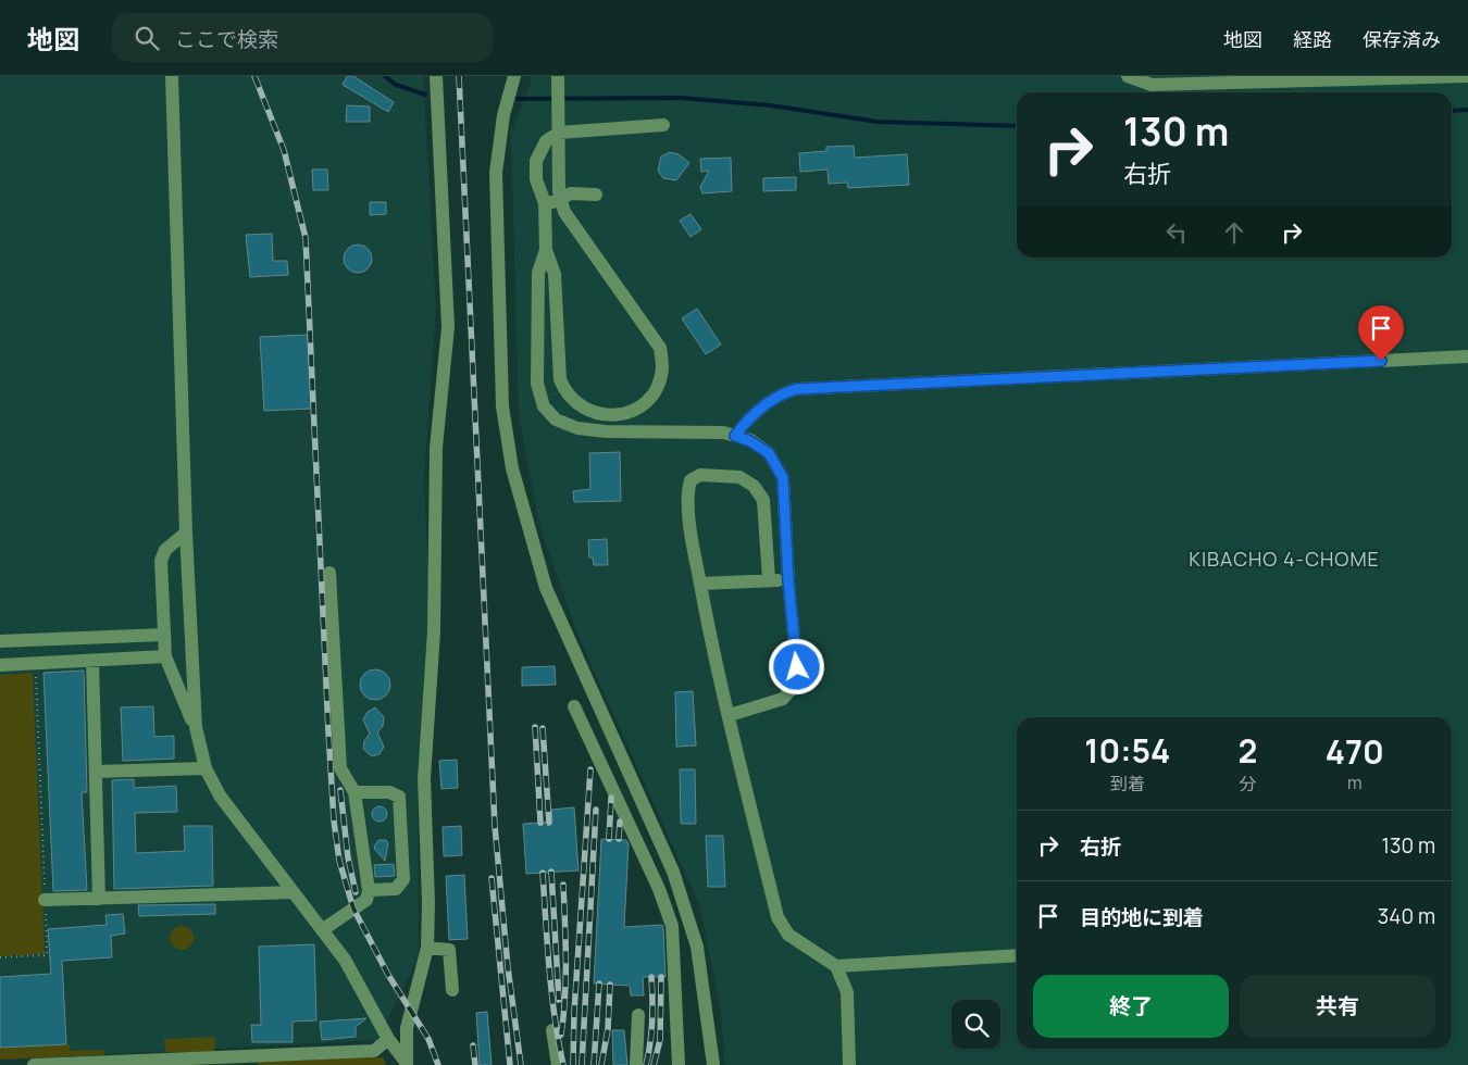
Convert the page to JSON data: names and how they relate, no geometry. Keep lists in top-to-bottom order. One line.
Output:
{"districts":["KIBACHO 4-CHOME"],"page":{"header":"地図","search":"ここで検索","nav":["地図","経路","保存済み"],"turn":["130 m","右折"],"eta":["10:54","到着","2","分","470","m"],"list":[{"name":"右折","value":"130 m"},{"name":"目的地に到着","value":"340 m"}],"buttons":["終了","共有"]}}
